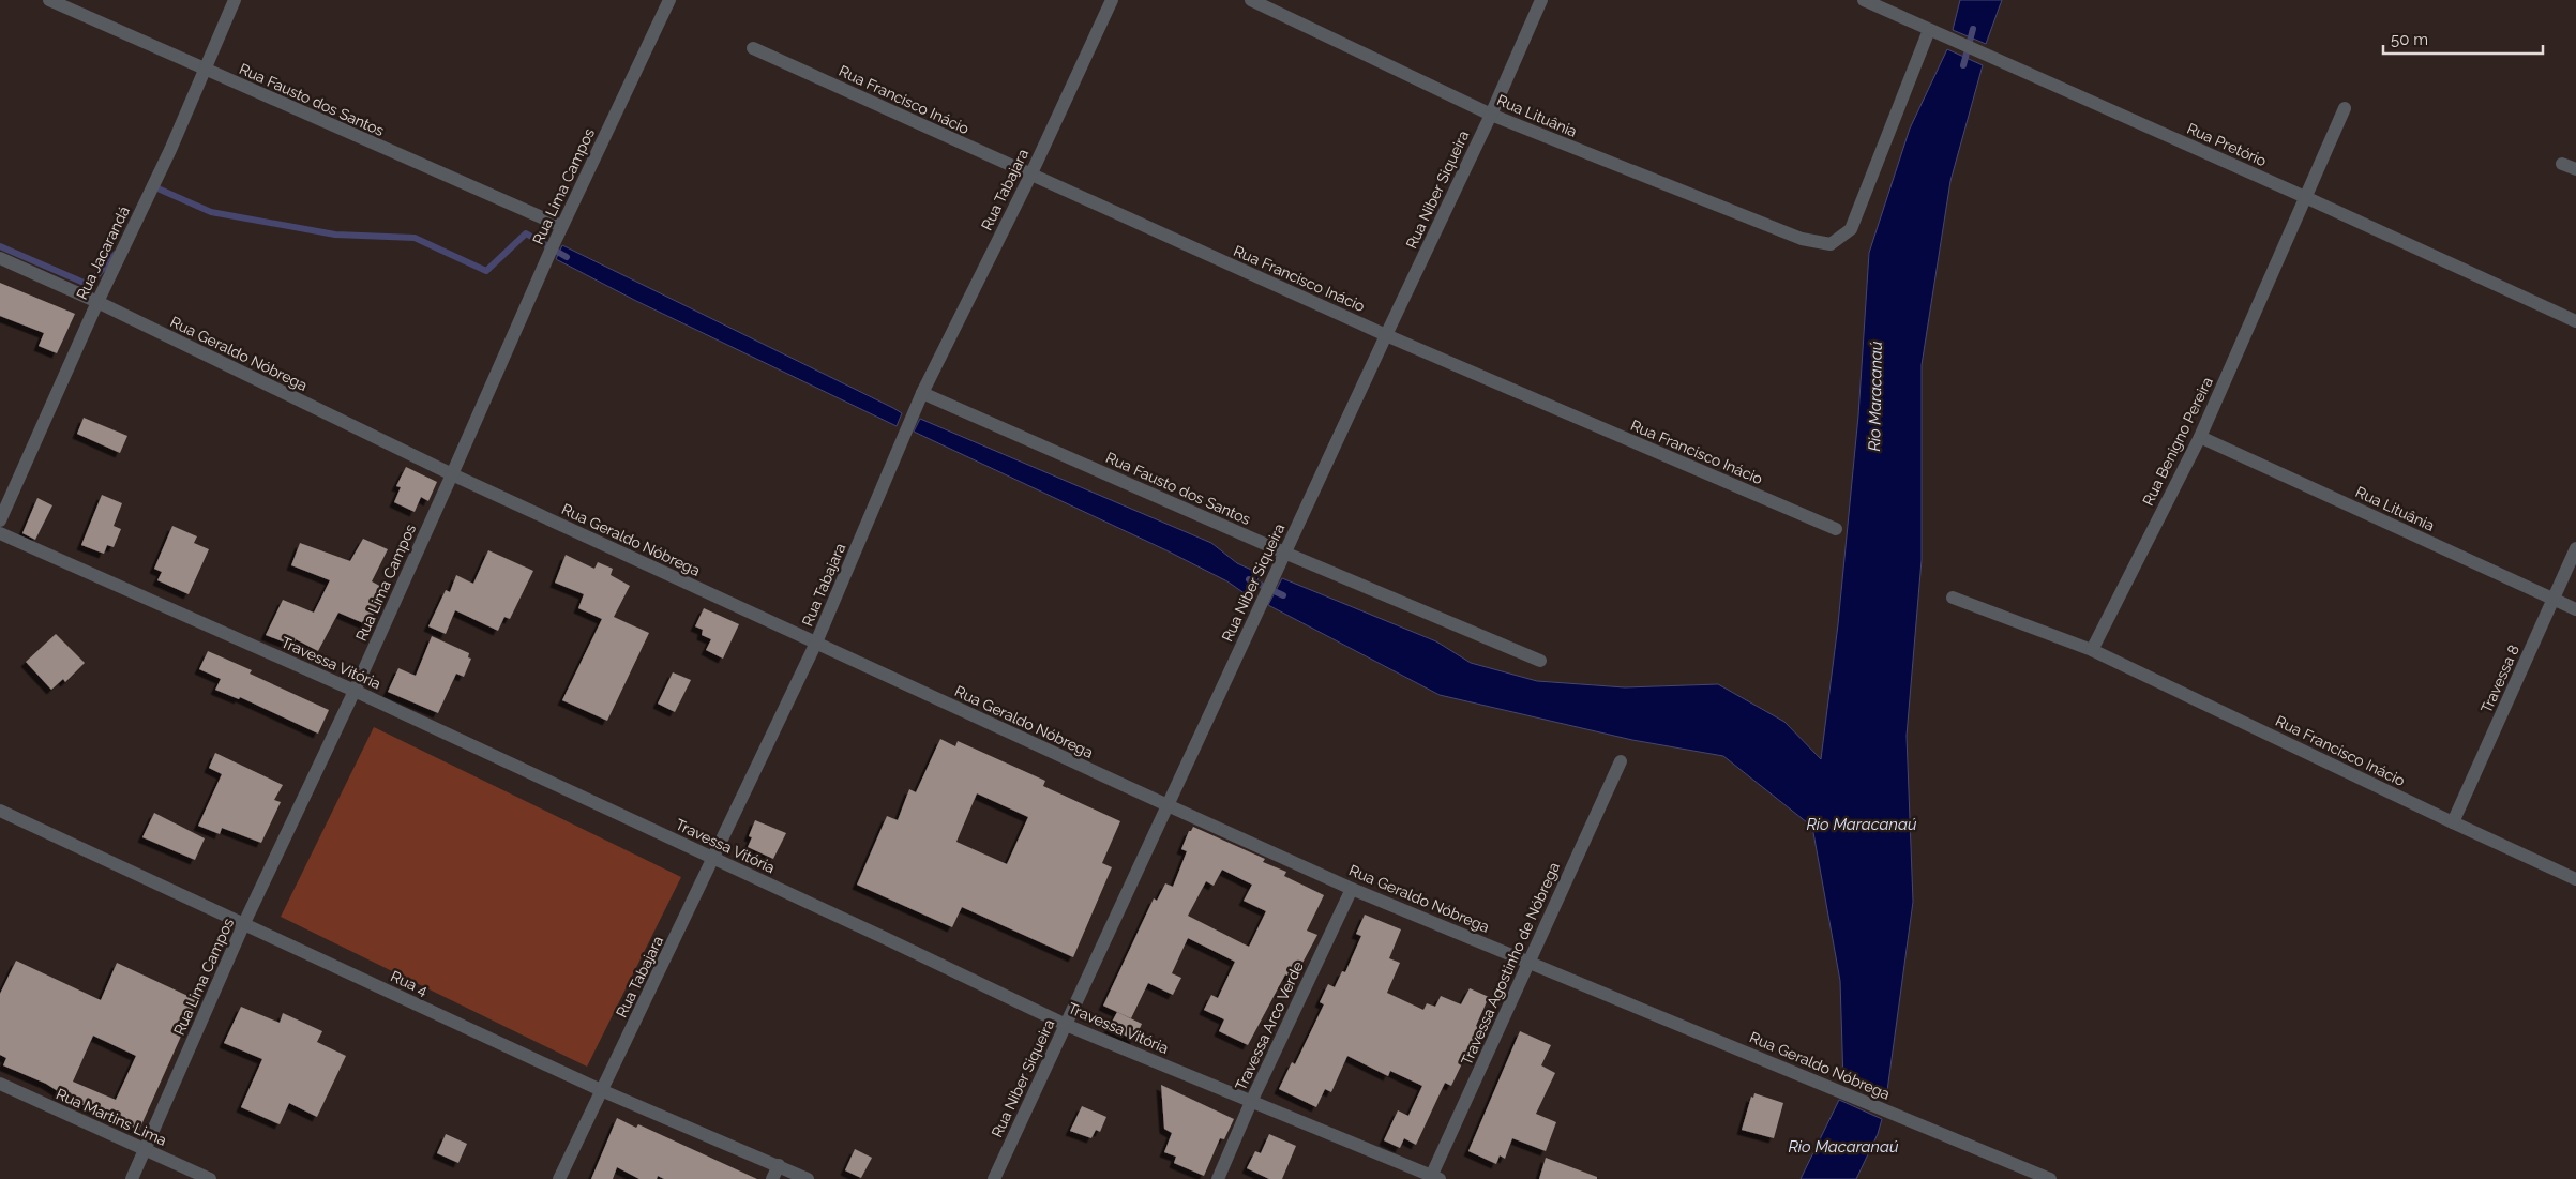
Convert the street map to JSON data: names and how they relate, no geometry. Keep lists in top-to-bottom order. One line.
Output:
{"streets":{"street":["Rua Fausto dos Santos","Rua Francisco Inácio","Rua Lituânia","Rua Pretório","Rua Lima Campos","Rua Tabajara","Rua Niber Siqueira","Rua Jacarandá","Rua Geraldo Nóbrega","Rua Benigno Pereira","Travessa Vitória","Travessa 8","Travessa Agostinho de Nóbrega","Rua 4","Travessa Arco Verde","Rua Martins Lima"]},"crossings":[["Rua Fausto dos Santos","Rua Lima Campos"],["Rua Fausto dos Santos","Rua Tabajara"],["Rua Fausto dos Santos","Rua Niber Siqueira"],["Rua Fausto dos Santos","Rua Jacarandá"],["Rua Francisco Inácio","Rua Tabajara"],["Rua Francisco Inácio","Rua Niber Siqueira"],["Rua Francisco Inácio","Rua Benigno Pereira"],["Rua Francisco Inácio","Travessa 8"],["Rua Lituânia","Rua Pretório"],["Rua Lituânia","Rua Niber Siqueira"],["Rua Lituânia","Rua Benigno Pereira"],["Rua Lituânia","Travessa 8"],["Rua Pretório","Rua Benigno Pereira"],["Rua Lima Campos","Rua Geraldo Nóbrega"],["Rua Lima Campos","Travessa Vitória"],["Rua Lima Campos","Rua 4"],["Rua Lima Campos","Rua Martins Lima"],["Rua Tabajara","Rua Geraldo Nóbrega"],["Rua Tabajara","Travessa Vitória"],["Rua Tabajara","Rua 4"],["Rua Niber Siqueira","Rua Geraldo Nóbrega"],["Rua Niber Siqueira","Travessa Vitória"],["Rua Jacarandá","Rua Geraldo Nóbrega"],["Rua Geraldo Nóbrega","Travessa Agostinho de Nóbrega"],["Rua Geraldo Nóbrega","Travessa Arco Verde"],["Travessa Vitória","Travessa Agostinho de Nóbrega"],["Travessa Vitória","Travessa Arco Verde"]],"water":["Rio Maracanaú","Rio Macaranaú"],"scale_bar":"50 m"}
